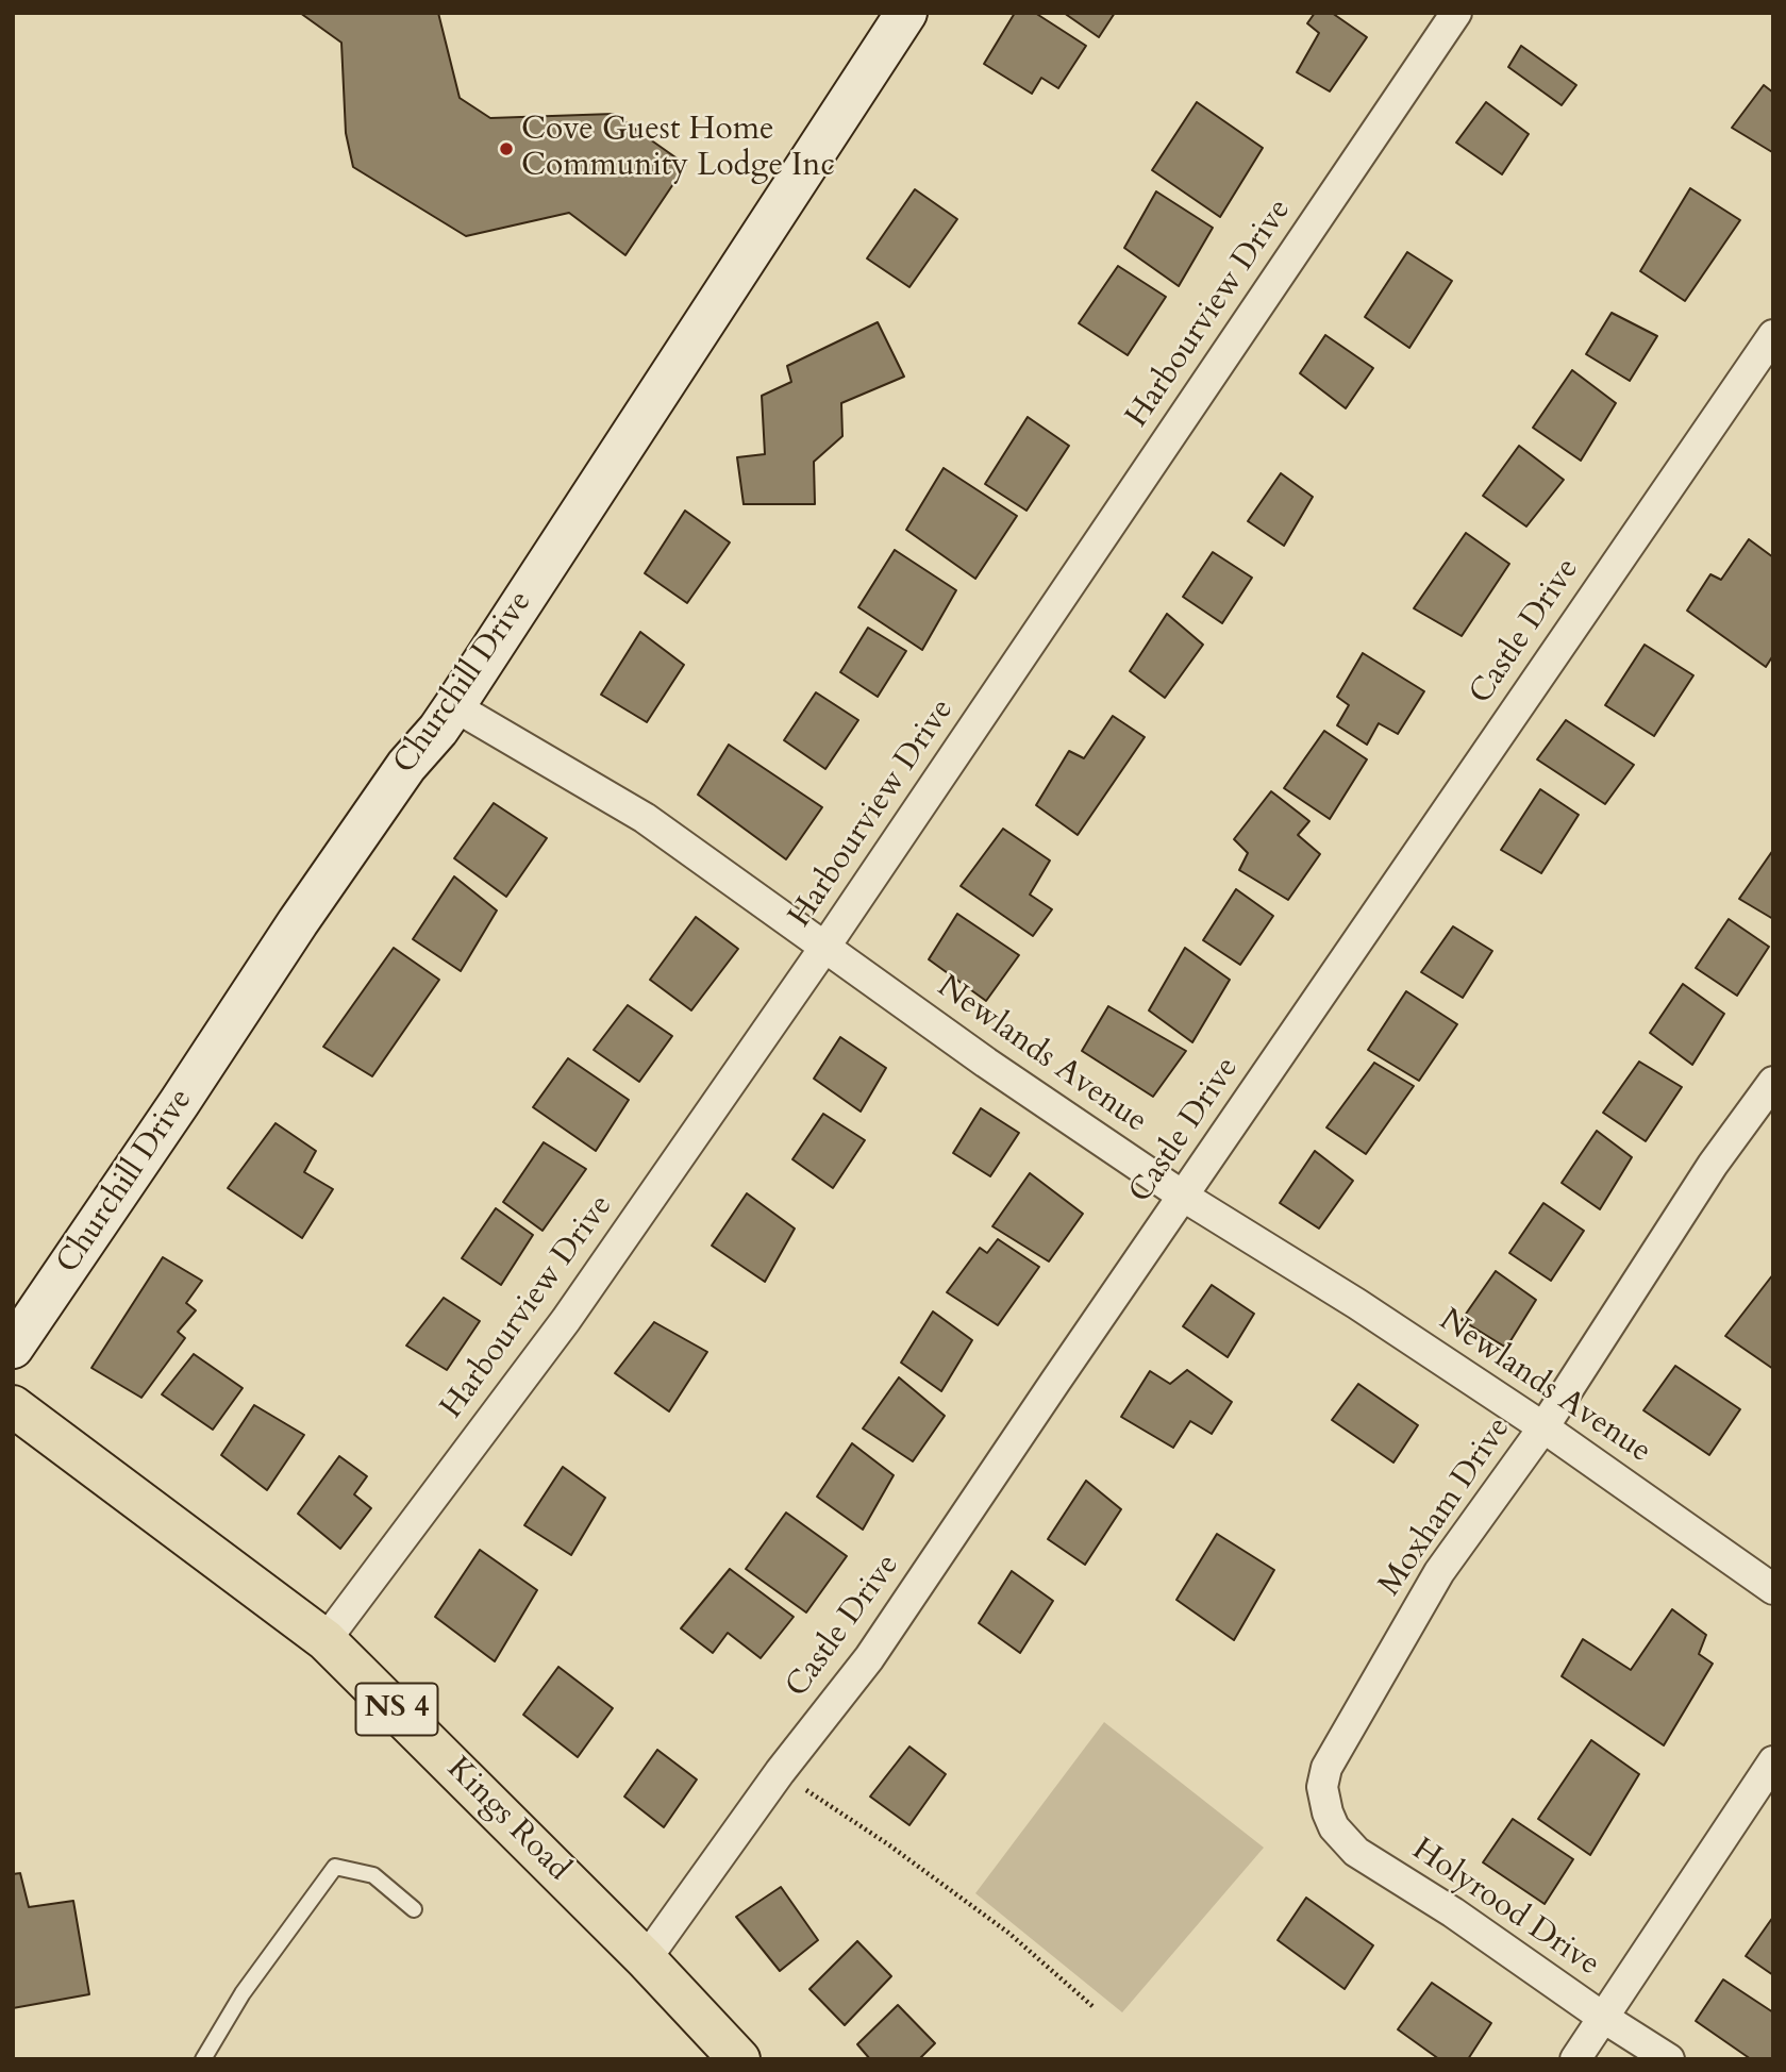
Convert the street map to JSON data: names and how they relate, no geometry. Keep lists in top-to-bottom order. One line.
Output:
{"streets":{"main road":["NS 4","Kings Road"],"street":["Harbourview Drive","Castle Drive","Churchill Drive","Newlands Avenue","Moxham Drive","Holyrood Drive"]},"crossings":[["Harbourview Drive","Newlands Avenue"],["Harbourview Drive","Kings Road"],["Castle Drive","Newlands Avenue"],["Castle Drive","Kings Road"],["Churchill Drive","Newlands Avenue"],["Newlands Avenue","Moxham Drive"],["Moxham Drive","Holyrood Drive"]],"places":["Cove Guest Home Community Lodge Inc"]}
